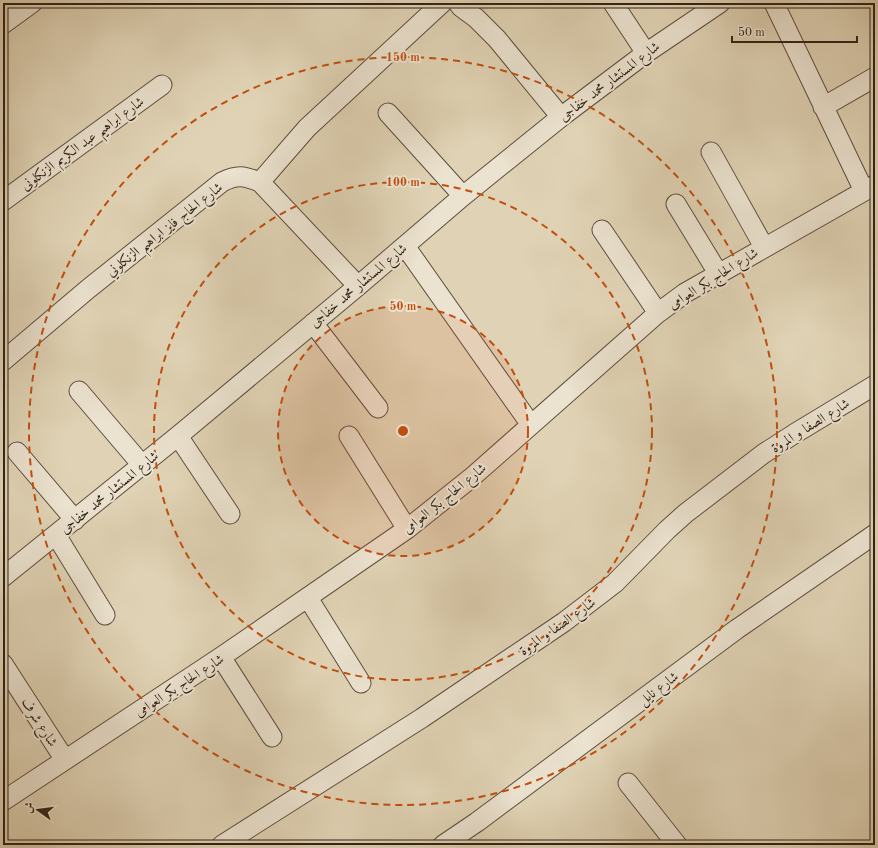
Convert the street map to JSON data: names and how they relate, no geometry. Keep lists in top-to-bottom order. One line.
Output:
{"streets":{"street":["شارع المستشار محمد خفاجى","شارع ابراهيم عبد الكريم الزنكلونى","شارع الحاج فايز ابراهيم الزنكلوني","شارع الحاج بكر العوامى","شارع الصفا و المروة","شارع نايل","شارع شرف"]},"crossings":[["شارع المستشار محمد خفاجى","شارع الحاج فايز ابراهيم الزنكلوني"],["شارع الحاج بكر العوامى","شارع شرف"]],"scale_bar":"50 m","north":"left","rings":["150 m","100 m","50 m"]}
